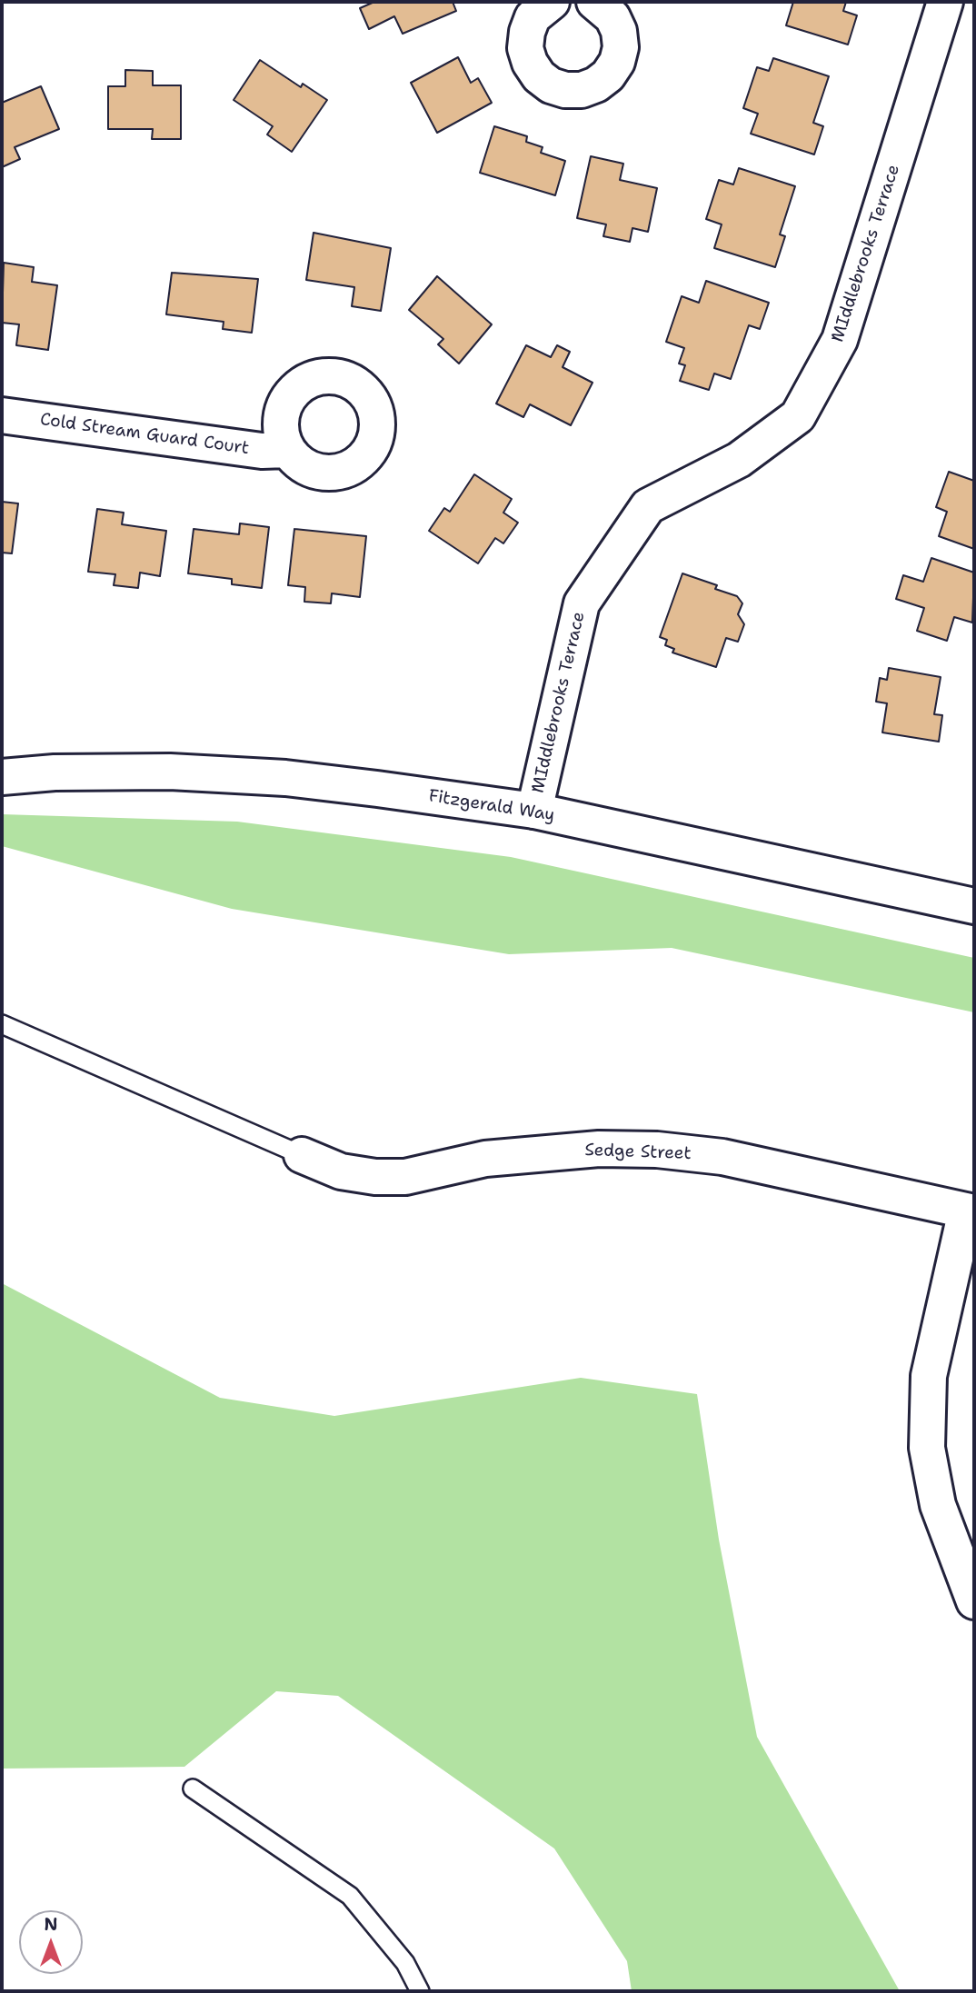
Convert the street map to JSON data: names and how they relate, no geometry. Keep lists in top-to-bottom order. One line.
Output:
{"streets":{"street":["MIddlebrooks Terrace","Cold Stream Guard Court","Fitzgerald Way","Sedge Street"]},"crossings":[["MIddlebrooks Terrace","Fitzgerald Way"]],"north":"top"}
